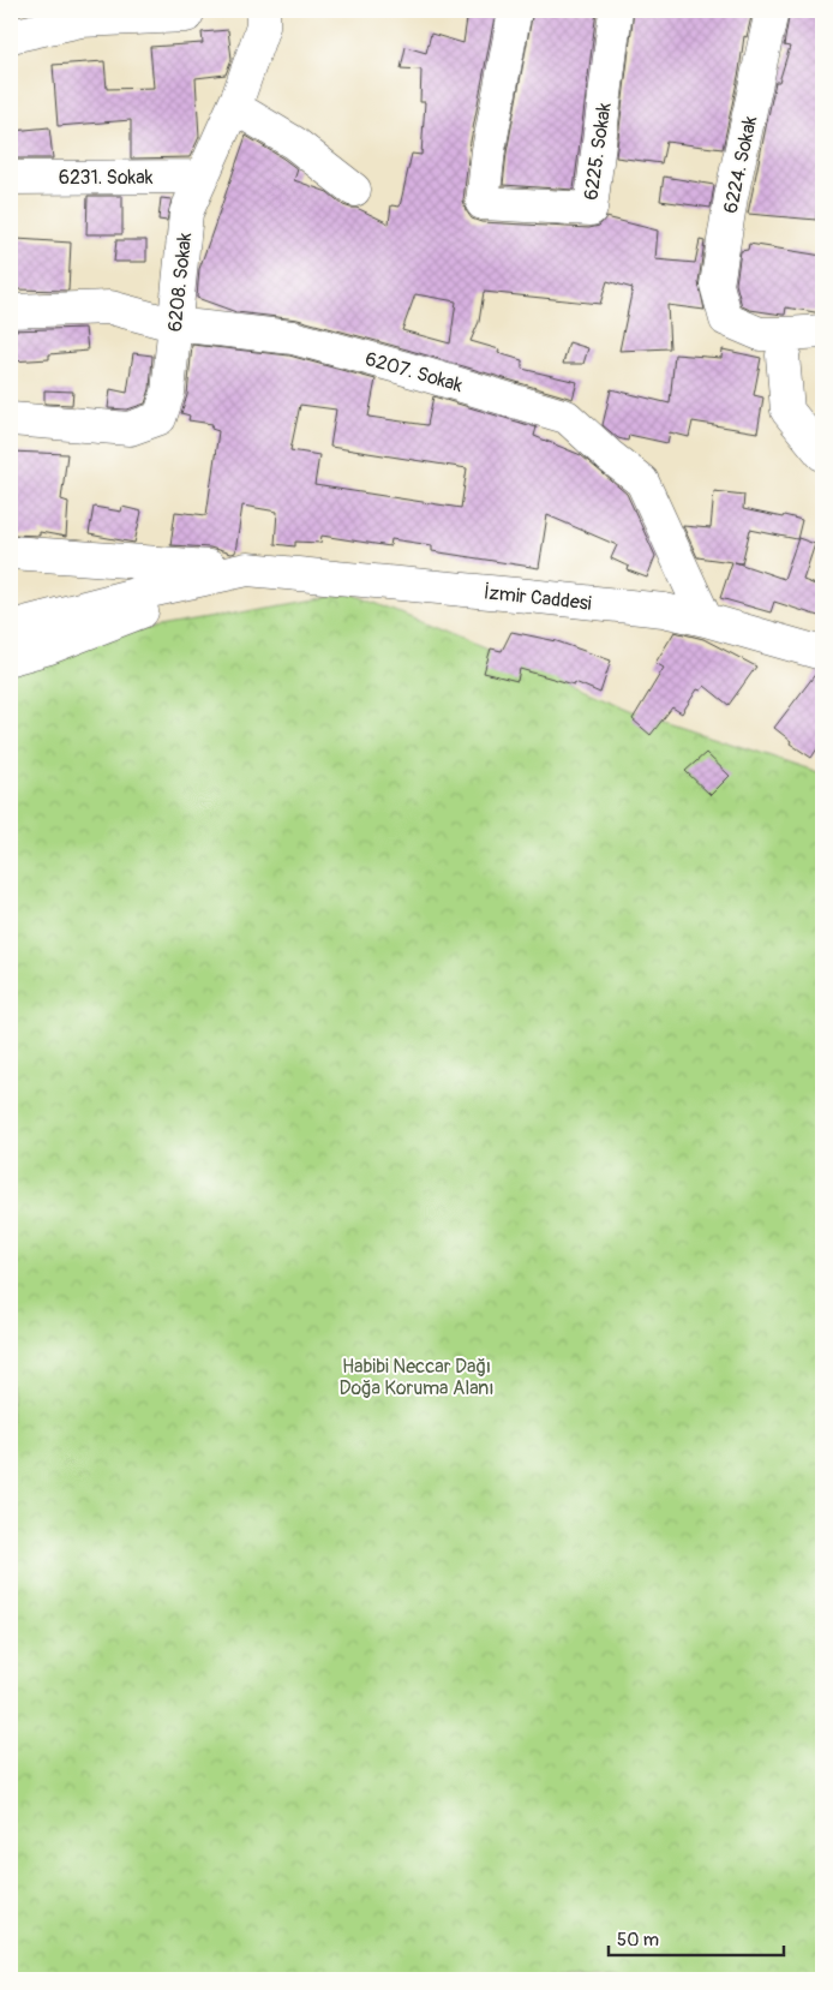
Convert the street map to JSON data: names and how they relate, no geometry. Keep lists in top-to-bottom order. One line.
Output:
{"streets":{"street":["6225. Sokak","6224. Sokak","6231. Sokak","6208. Sokak","6207. Sokak","İzmir Caddesi"]},"crossings":[["6231. Sokak","6208. Sokak"],["6208. Sokak","6207. Sokak"],["6207. Sokak","İzmir Caddesi"]],"parks":["Habibi Neccar Dağı Doğa Koruma Alanı"],"scale_bar":"50 m"}
